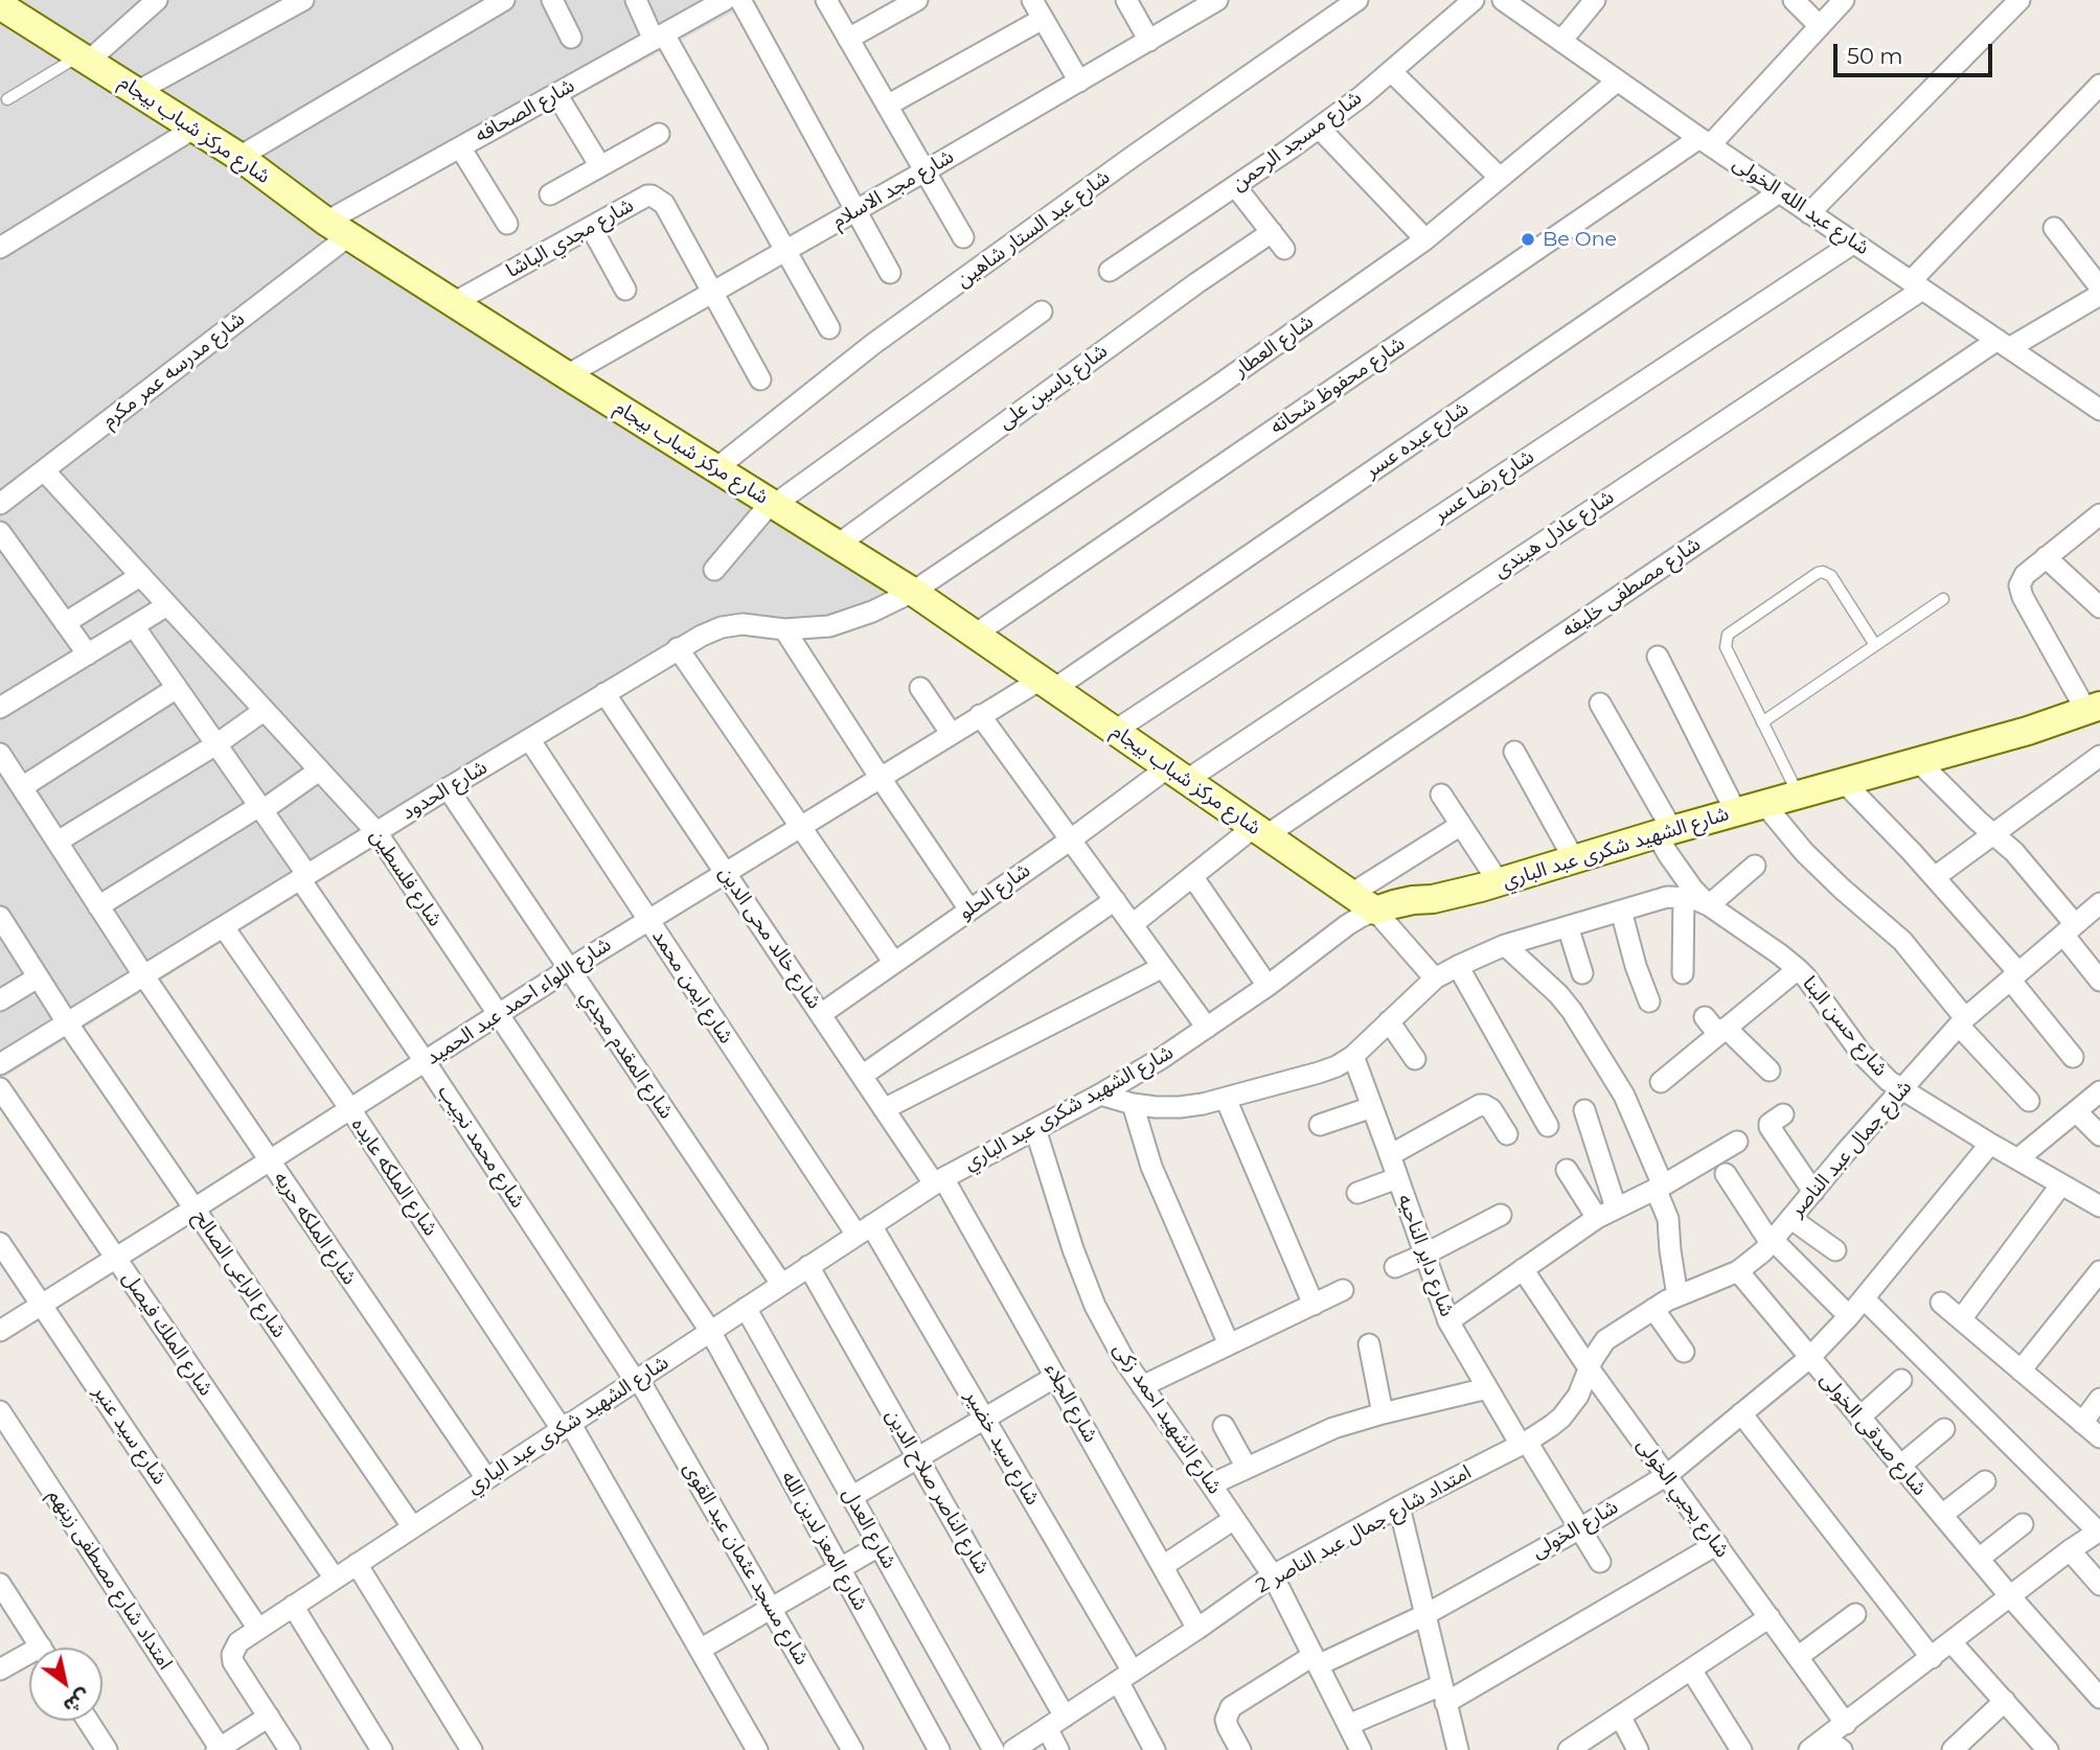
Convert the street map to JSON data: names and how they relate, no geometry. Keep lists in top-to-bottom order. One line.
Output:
{"streets":{"main road":["شارع مركز شباب بيجام","شارع الشهيد شكرى عبد الباري"],"street":["شارع الصحافه","شارع مسجد الرحمن","شارع مجد الاسلام","شارع عبد الله الخولى","شارع عبد الستار شاهين","شارع مجدي الباشا","شارع العطار","شارع مدرسه عمر مكرم","شارع محفوظ شحاته","شارع ياسين على","شارع عبده عسر","شارع رضا عسر","شارع عادل هيندى","شارع مصطفى خليفه","شارع الحدود","شارع فلسطين","شارع الحلو","شارع خالد محى الدين","شارع ايمن محمد","شارع اللواء احمد عبد الحميد","شارع حسن البنا","شارع المقدم مجدي","شارع محمد نجيب","شارع جمال عبد الناصر","شارع الملكه عايده","شارع الملكه حريه","شارع داير الناحيه","شارع الراعى الصالح","شارع الملك فيصل","شارع الجلاء","شارع الشهيد احمد زكى","شارع صدقى الخولى","شارع سيد عنبر","شارع سيد خضير","شارع الناصر صلاح الدين","شارع يحيي الخولى","شارع العدل","امتداد شارع جمال عبد الناصر 2","شارع الخولى","شارع المعز لدين الله","شارع مسجد عثمان عبد القوى","امتداد شارع مصطفى زينهم"]},"crossings":[["شارع الصحافه","شارع مركز شباب بيجام"],["شارع الصحافه","شارع مدرسه عمر مكرم"],["شارع مركز شباب بيجام","شارع مجد الاسلام"],["شارع مركز شباب بيجام","شارع عبد الستار شاهين"],["شارع مركز شباب بيجام","شارع مجدي الباشا"],["شارع مركز شباب بيجام","شارع العطار"],["شارع مركز شباب بيجام","شارع مدرسه عمر مكرم"],["شارع مركز شباب بيجام","شارع محفوظ شحاته"],["شارع مركز شباب بيجام","شارع ياسين على"],["شارع مركز شباب بيجام","شارع عبده عسر"],["شارع مركز شباب بيجام","شارع رضا عسر"],["شارع مركز شباب بيجام","شارع عادل هيندى"],["شارع مركز شباب بيجام","شارع مصطفى خليفه"],["شارع مركز شباب بيجام","شارع الحدود"],["شارع مركز شباب بيجام","شارع الشهيد شكرى عبد الباري"],["شارع مركز شباب بيجام","شارع الحلو"],["شارع مركز شباب بيجام","شارع اللواء احمد عبد الحميد"],["شارع مسجد الرحمن","شارع ياسين على"],["شارع مجد الاسلام","شارع مجدي الباشا"],["شارع عبد الله الخولى","شارع العطار"],["شارع عبد الله الخولى","شارع محفوظ شحاته"],["شارع عبد الله الخولى","شارع عبده عسر"],["شارع عبد الله الخولى","شارع رضا عسر"],["شارع عبد الله الخولى","شارع عادل هيندى"],["شارع عبد الله الخولى","شارع مصطفى خليفه"],["شارع العطار","شارع الحدود"],["شارع مدرسه عمر مكرم","شارع فلسطين"],["شارع عبده عسر","شارع اللواء احمد عبد الحميد"],["شارع عادل هيندى","شارع الحلو"],["شارع الحدود","شارع فلسطين"],["شارع الحدود","شارع خالد محى الدين"],["شارع الحدود","شارع ايمن محمد"],["شارع الحدود","شارع المقدم مجدي"],["شارع الحدود","شارع محمد نجيب"],["شارع الحدود","شارع الملكه عايده"],["شارع الحدود","شارع الملكه حريه"],["شارع الحدود","شارع الراعى الصالح"],["شارع الشهيد شكرى عبد الباري","شارع فلسطين"],["شارع الشهيد شكرى عبد الباري","شارع خالد محى الدين"],["شارع الشهيد شكرى عبد الباري","شارع ايمن محمد"],["شارع الشهيد شكرى عبد الباري","شارع حسن البنا"],["شارع الشهيد شكرى عبد الباري","شارع المقدم مجدي"],["شارع الشهيد شكرى عبد الباري","شارع محمد نجيب"],["شارع الشهيد شكرى عبد الباري","شارع الملكه عايده"],["شارع الشهيد شكرى عبد الباري","شارع الملكه حريه"],["شارع الشهيد شكرى عبد الباري","شارع الراعى الصالح"],["شارع الشهيد شكرى عبد الباري","شارع الملك فيصل"],["شارع الشهيد شكرى عبد الباري","شارع الجلاء"],["شارع الشهيد شكرى عبد الباري","شارع الشهيد احمد زكى"],["شارع الشهيد شكرى عبد الباري","شارع سيد عنبر"],["شارع الشهيد شكرى عبد الباري","شارع سيد خضير"],["شارع الشهيد شكرى عبد الباري","شارع الناصر صلاح الدين"],["شارع الشهيد شكرى عبد الباري","شارع العدل"],["شارع الشهيد شكرى عبد الباري","شارع المعز لدين الله"],["شارع الشهيد شكرى عبد الباري","شارع مسجد عثمان عبد القوى"],["شارع فلسطين","شارع اللواء احمد عبد الحميد"],["شارع فلسطين","شارع المعز لدين الله"],["شارع الحلو","شارع خالد محى الدين"],["شارع خالد محى الدين","شارع اللواء احمد عبد الحميد"],["شارع خالد محى الدين","شارع الجلاء"],["شارع ايمن محمد","شارع اللواء احمد عبد الحميد"],["شارع ايمن محمد","شارع سيد خضير"],["شارع اللواء احمد عبد الحميد","شارع المقدم مجدي"],["شارع اللواء احمد عبد الحميد","شارع محمد نجيب"],["شارع اللواء احمد عبد الحميد","شارع الملكه عايده"],["شارع اللواء احمد عبد الحميد","شارع الملكه حريه"],["شارع اللواء احمد عبد الحميد","شارع الراعى الصالح"],["شارع اللواء احمد عبد الحميد","شارع الملك فيصل"],["شارع اللواء احمد عبد الحميد","شارع سيد عنبر"],["شارع حسن البنا","شارع جمال عبد الناصر"],["شارع حسن البنا","شارع الخولى"],["شارع محمد نجيب","شارع مسجد عثمان عبد القوى"],["شارع جمال عبد الناصر","شارع صدقى الخولى"],["شارع جمال عبد الناصر","شارع يحيي الخولى"],["شارع جمال عبد الناصر","امتداد شارع جمال عبد الناصر 2"],["شارع داير الناحيه","امتداد شارع جمال عبد الناصر 2"],["شارع داير الناحيه","شارع الخولى"],["شارع الجلاء","امتداد شارع جمال عبد الناصر 2"],["شارع الشهيد احمد زكى","امتداد شارع جمال عبد الناصر 2"],["شارع الشهيد احمد زكى","شارع الخولى"],["شارع صدقى الخولى","شارع الخولى"],["شارع سيد خضير","امتداد شارع جمال عبد الناصر 2"],["شارع الناصر صلاح الدين","امتداد شارع جمال عبد الناصر 2"],["شارع يحيي الخولى","امتداد شارع جمال عبد الناصر 2"],["شارع يحيي الخولى","شارع الخولى"]],"places":["Be One"],"scale_bar":"50 m","north":"bottom right"}
